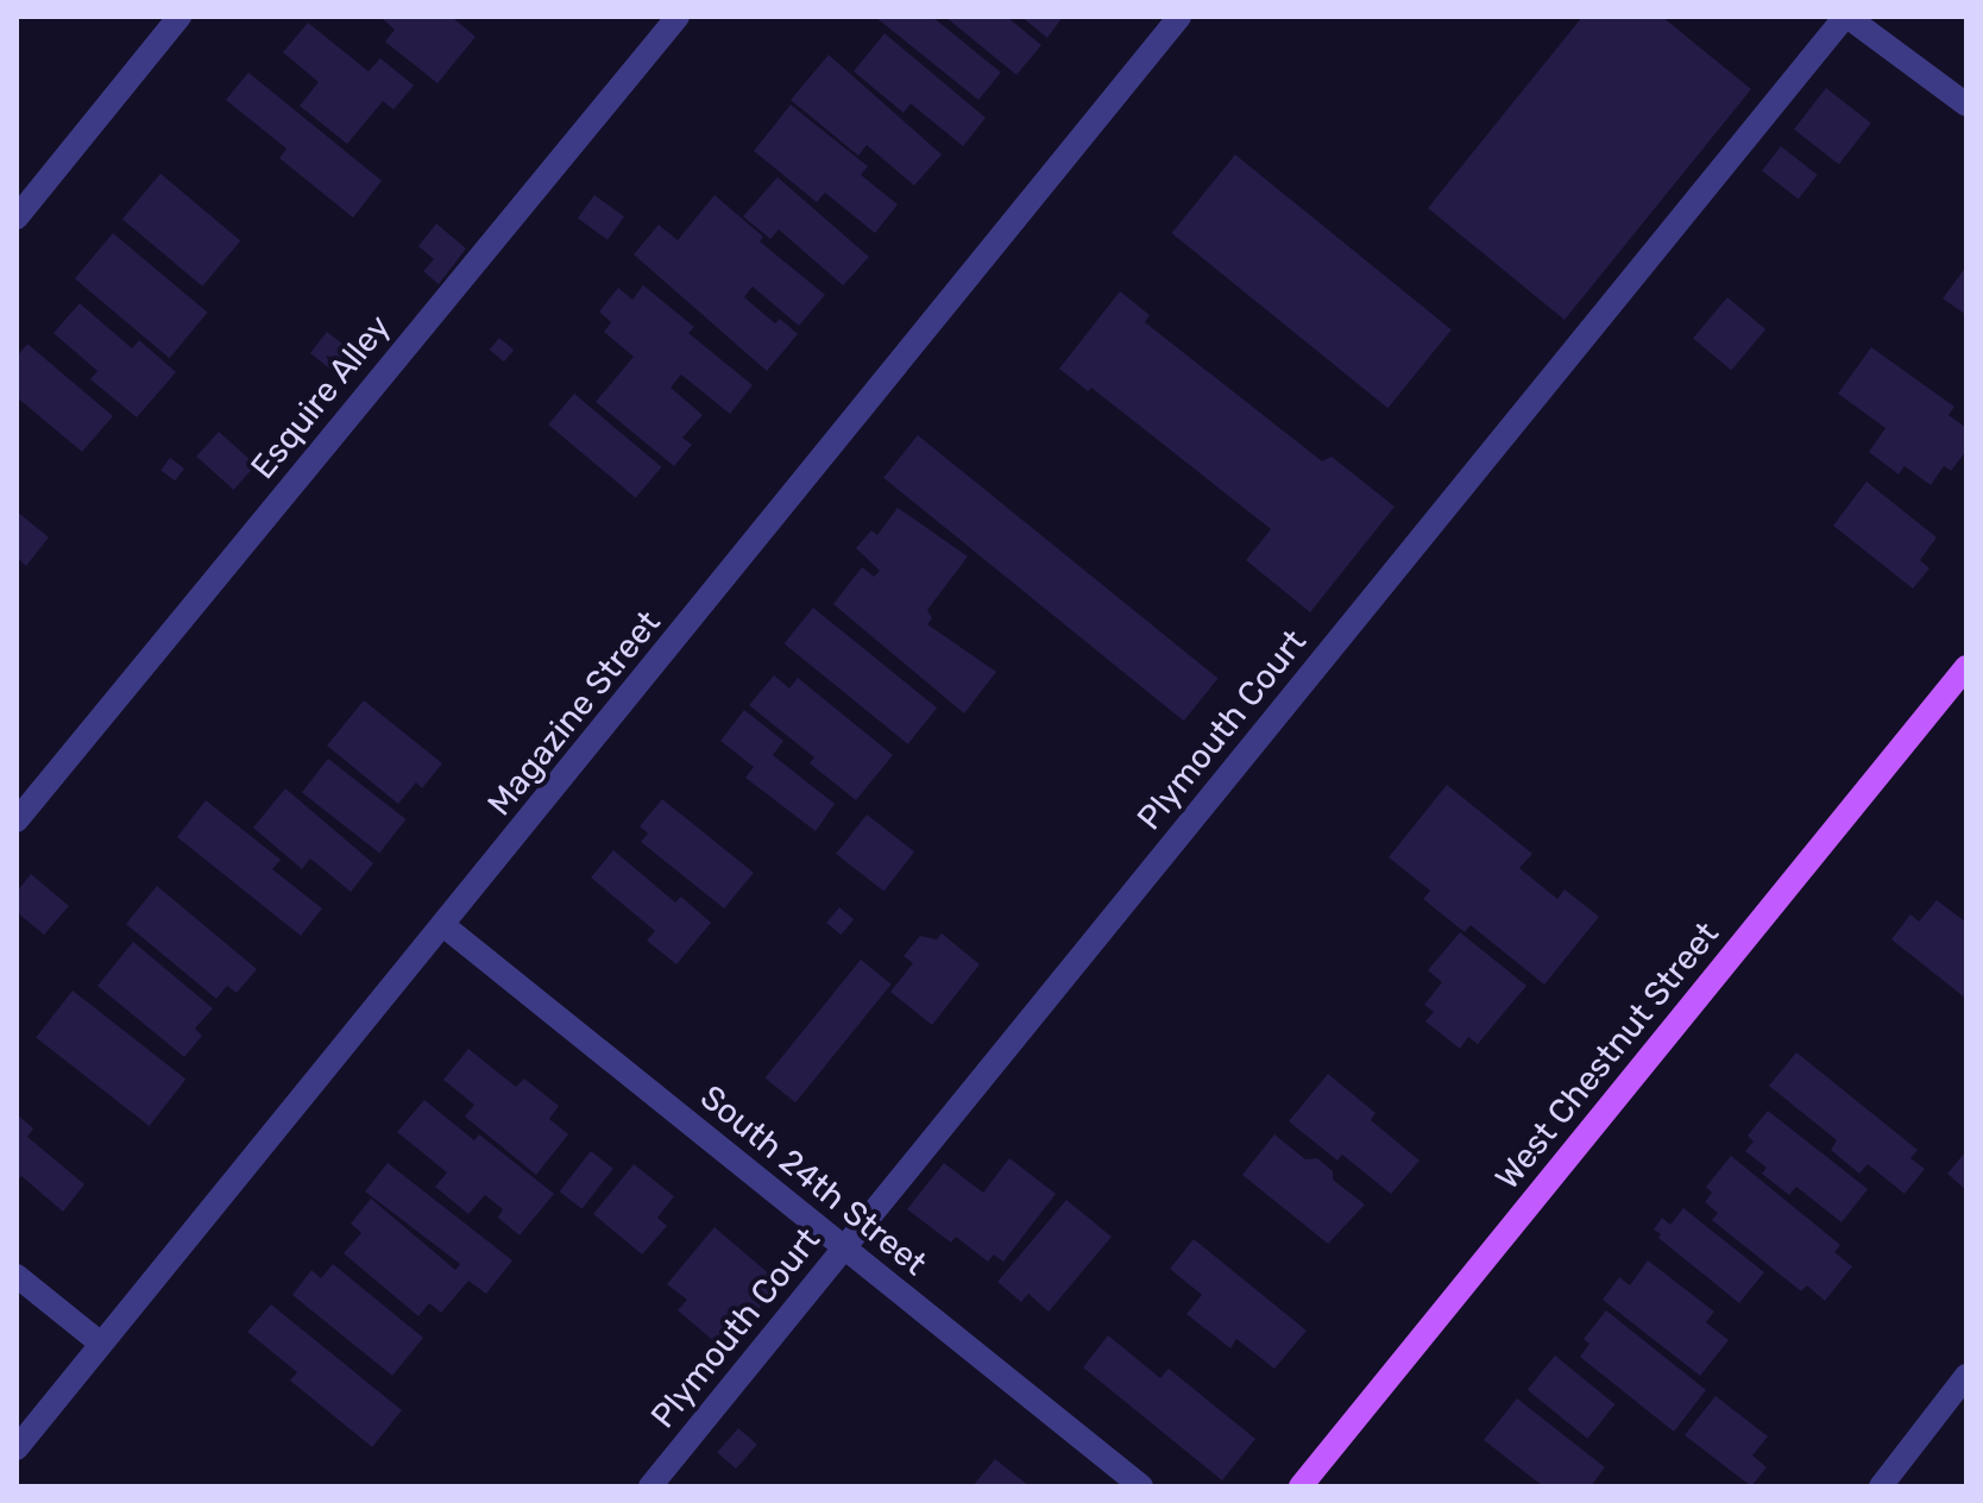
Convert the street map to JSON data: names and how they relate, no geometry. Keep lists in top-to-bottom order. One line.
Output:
{"streets":{"main road":["West Chestnut Street"],"street":["Esquire Alley","Magazine Street","Plymouth Court","South 24th Street"]},"crossings":[["Magazine Street","South 24th Street"],["Plymouth Court","South 24th Street"]]}
